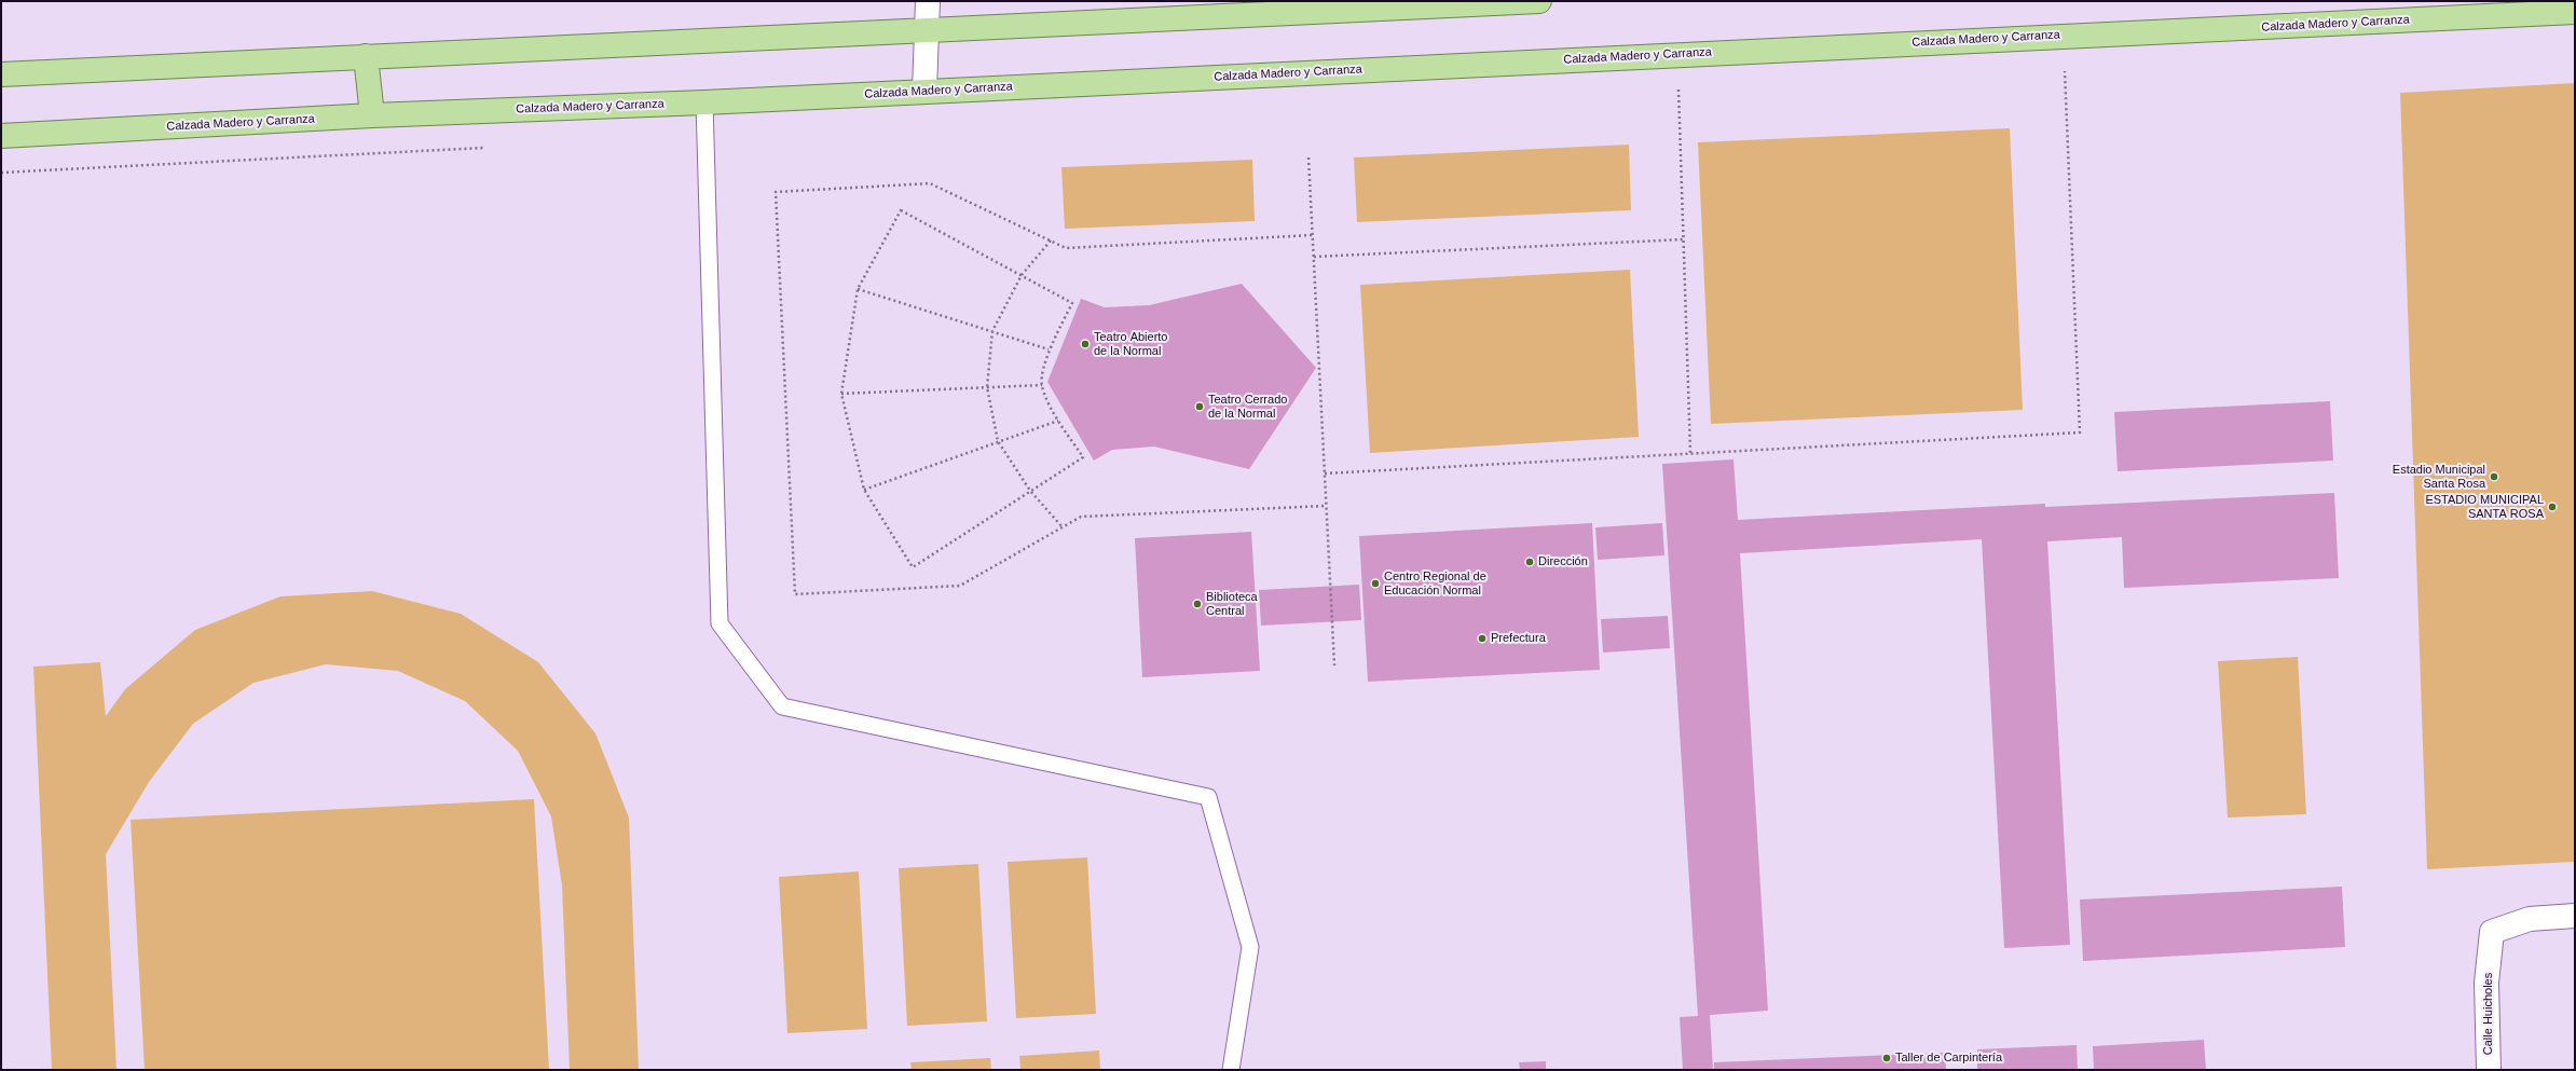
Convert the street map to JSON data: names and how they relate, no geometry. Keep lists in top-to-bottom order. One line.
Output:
{"streets":{"main road":["Calzada Madero y Carranza"],"street":["Calle Huicholes"]},"places":["Teatro Abierto de la Normal","Teatro Cerrado de la Normal","Estadio Municipal Santa Rosa","ESTADIO MUNICIPAL SANTA ROSA","Dirección","Centro Regional de Educación Normal","Biblioteca Central","Prefectura","Taller de Carpintería"]}
